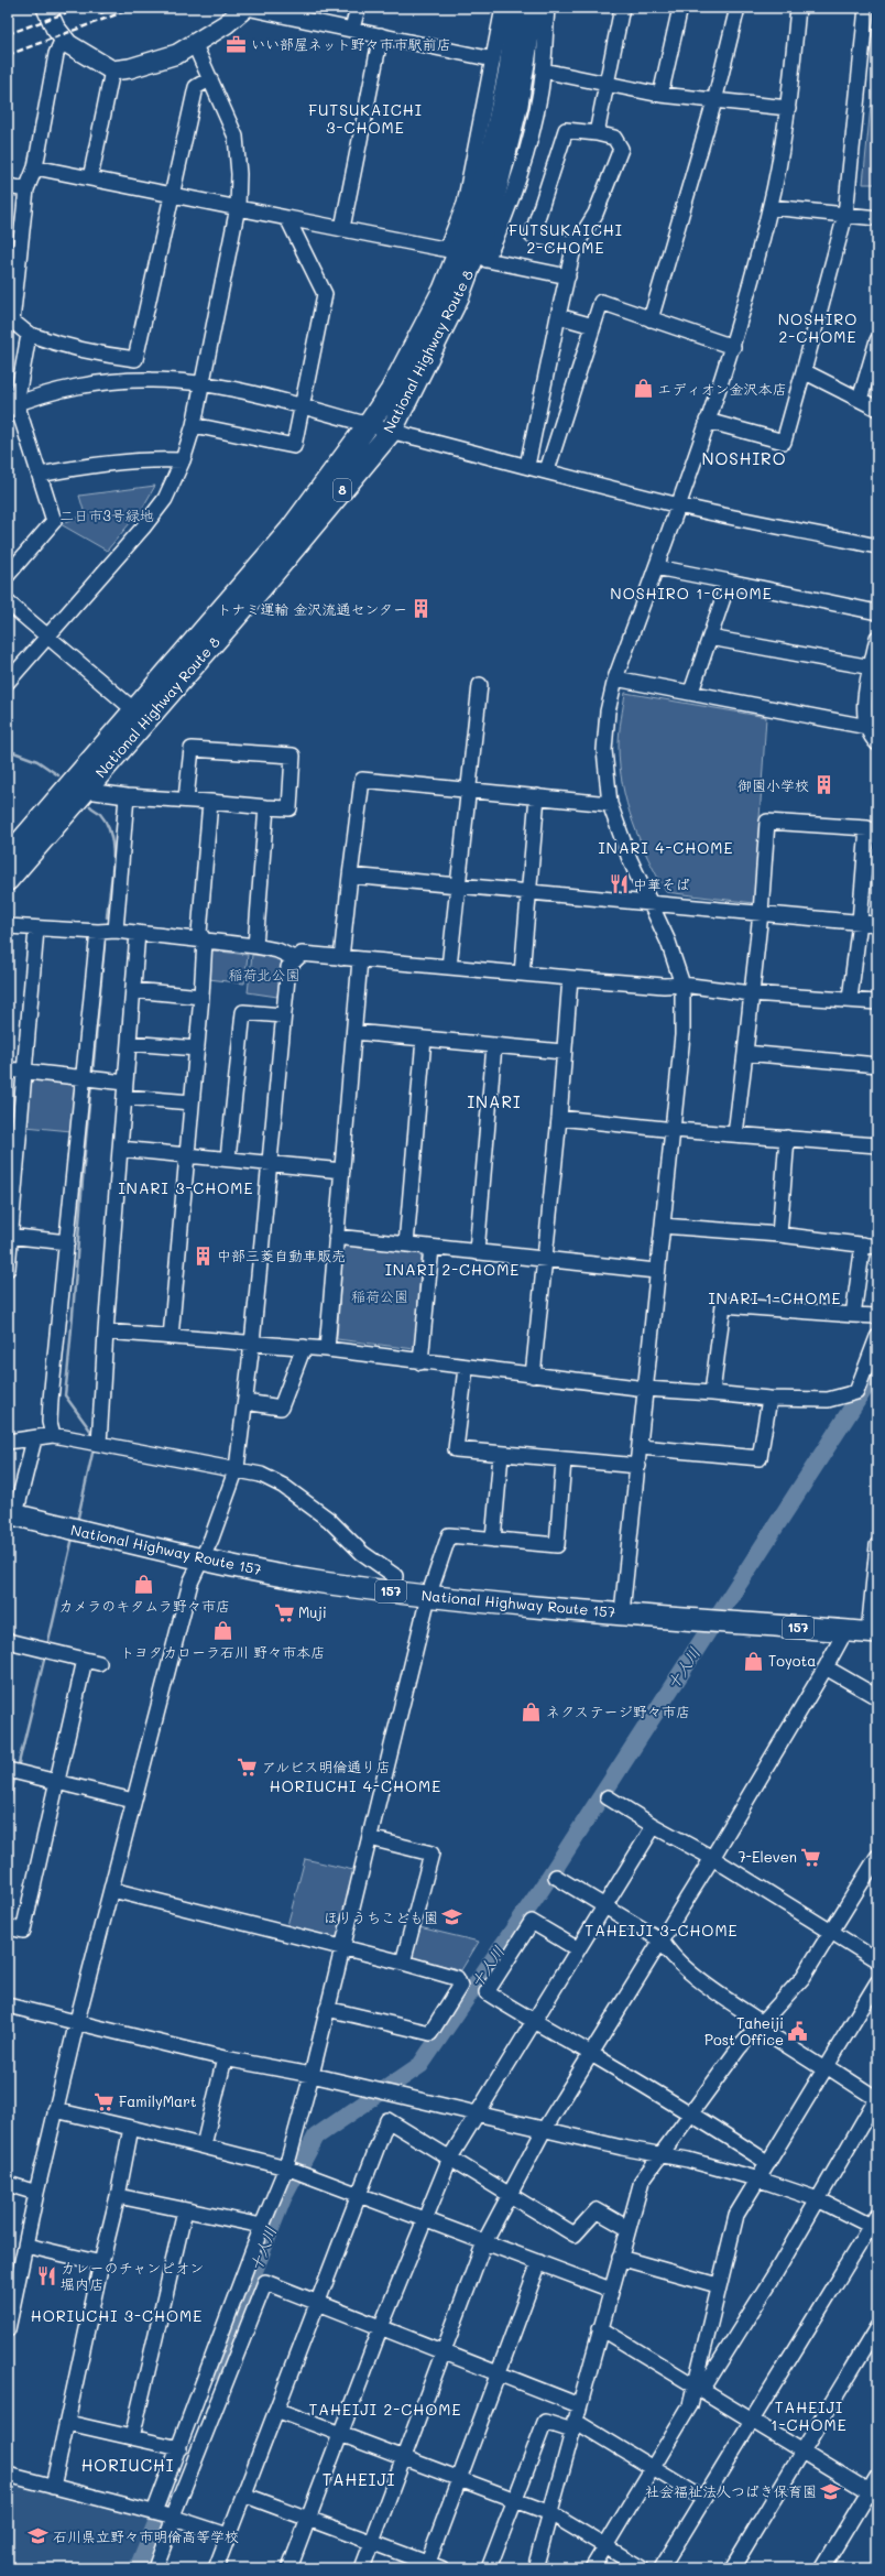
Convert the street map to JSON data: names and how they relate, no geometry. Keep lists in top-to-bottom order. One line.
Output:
{"streets":{"highway":["National Highway Route 8","8","National Highway Route 157","157"]},"districts":["FUTSUKAICHI 3-CHOME","FUTSUKAICHI 2-CHOME","NOSHIRO 2-CHOME","NOSHIRO","NOSHIRO 1-CHOME","INARI 4-CHOME","INARI","INARI 3-CHOME","INARI 2-CHOME","INARI 1-CHOME","HORIUCHI 4-CHOME","TAHEIJI 3-CHOME","HORIUCHI 3-CHOME","TAHEIJI 1-CHOME","TAHEIJI 2-CHOME","HORIUCHI","TAHEIJI"],"water":["十人川"],"parks":["二日市3号緑地","稲荷北公園","稲荷公園"],"places":{"office":["いい部屋ネット野々市市駅前店"],"shop":["エディオン金沢本店","カメラのキタムラ野々市店","トヨタカローラ石川 野々市本店","Toyota","ネクステージ野々市店"],"building":["トナミ運輸 金沢流通センター","御園小学校","中部三菱自動車販売"],"restaurant":["中華そば","カレーのチャンピオン 堀内店"],"supermarket":["Muji","アルビス明倫通り店","7-Eleven","FamilyMart"],"school or university":["ほりうちこども園","社会福祉法人つばき保育園","石川県立野々市明倫高等学校"],"public building":["Taheiji Post Office"]}}
